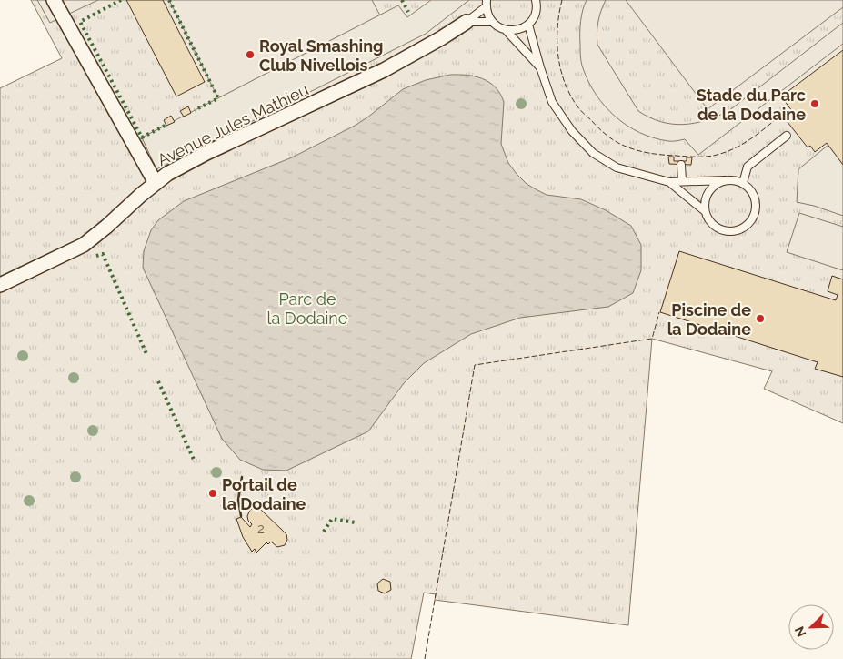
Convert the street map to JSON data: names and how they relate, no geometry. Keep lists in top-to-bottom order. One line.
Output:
{"streets":{"street":["Avenue Jules Mathieu"]},"parks":["Parc de la Dodaine"],"places":["Royal Smashing Club Nivellois","Stade du Parc de la Dodaine","Piscine de la Dodaine","Portail de la Dodaine"],"house_numbers":["2"],"north":"bottom left"}
